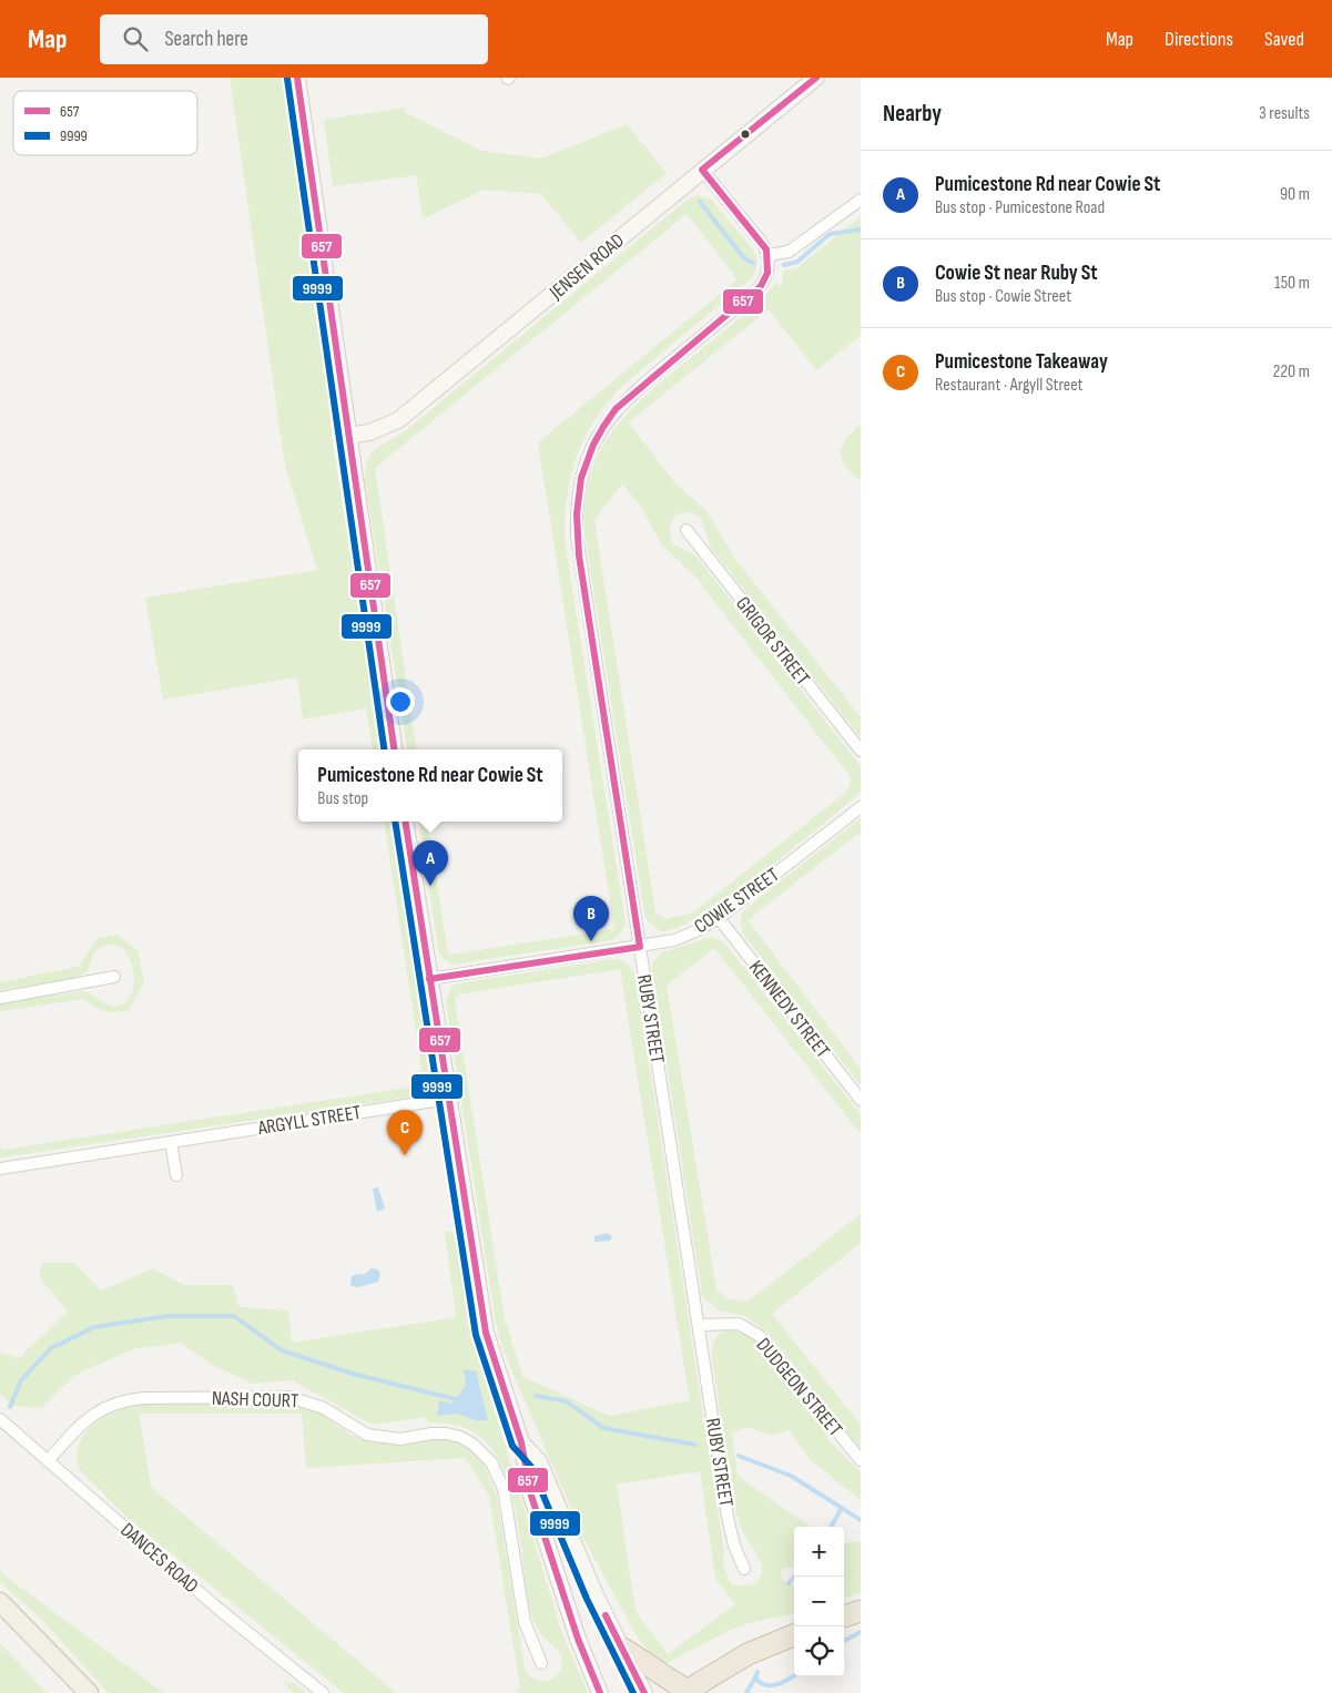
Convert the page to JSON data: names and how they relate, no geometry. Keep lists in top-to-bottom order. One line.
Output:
{"streets":{"main road":["JENSEN ROAD"],"street":["GRIGOR STREET","COWIE STREET","KENNEDY STREET","RUBY STREET","ARGYLL STREET","DUDGEON STREET","NASH COURT","DANCES ROAD"]},"crossings":[["COWIE STREET","KENNEDY STREET"],["COWIE STREET","RUBY STREET"],["RUBY STREET","DUDGEON STREET"],["NASH COURT","DANCES ROAD"]],"lines":["transit line 657","transit line 9999"],"legend":["657","9999"],"page":{"header":"Map","search":"Search here","nav":["Map","Directions","Saved"],"heading":["Nearby","3 results"],"list":[{"mark":"A","name":"Pumicestone Rd near Cowie St","note":"Bus stop · Pumicestone Road","value":"90 m"},{"mark":"B","name":"Cowie St near Ruby St","note":"Bus stop · Cowie Street","value":"150 m"},{"mark":"C","name":"Pumicestone Takeaway","note":"Restaurant · Argyll Street","value":"220 m"}],"popup":["Pumicestone Rd near Cowie St","Bus stop"],"pins":["A","B","C"],"map_buttons":["+","−"]}}
